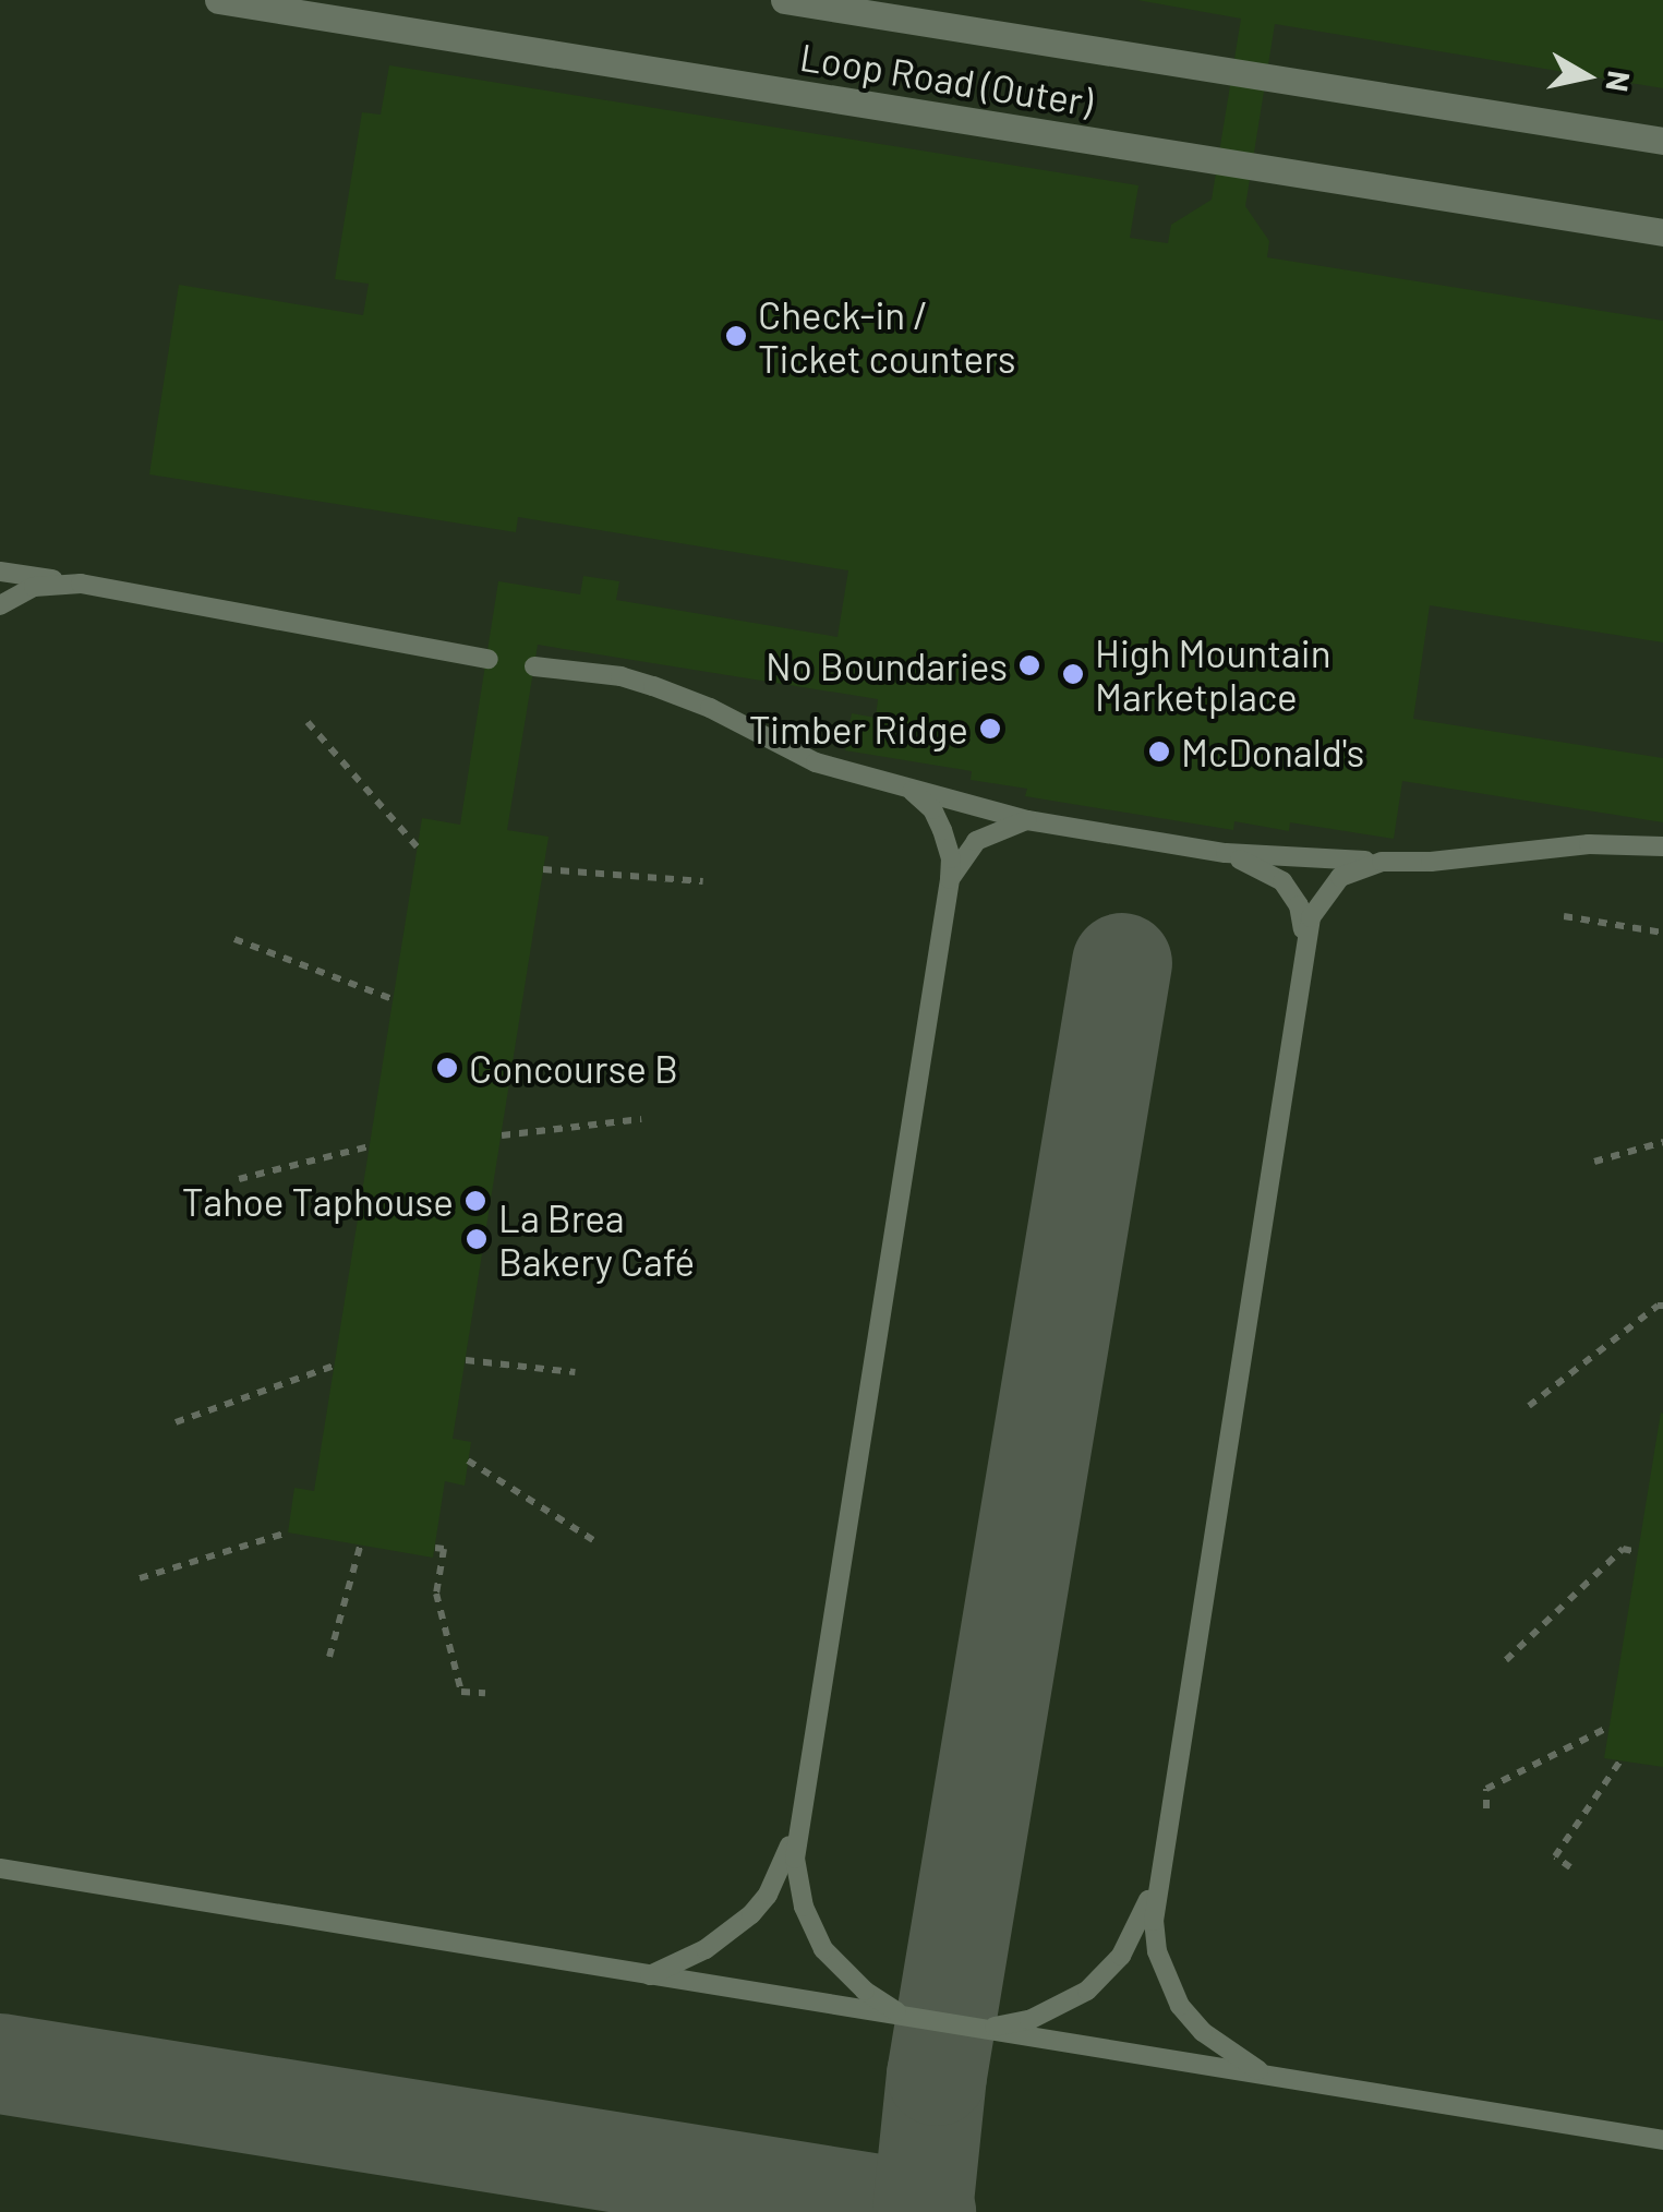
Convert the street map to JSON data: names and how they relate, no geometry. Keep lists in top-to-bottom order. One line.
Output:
{"streets":{"main road":["Loop Road (Outer)"]},"places":["Check-in / Ticket counters","No Boundaries","High Mountain Marketplace","Timber Ridge","McDonald's","Concourse B","Tahoe Taphouse","La Brea Bakery Café"],"north":"right"}
